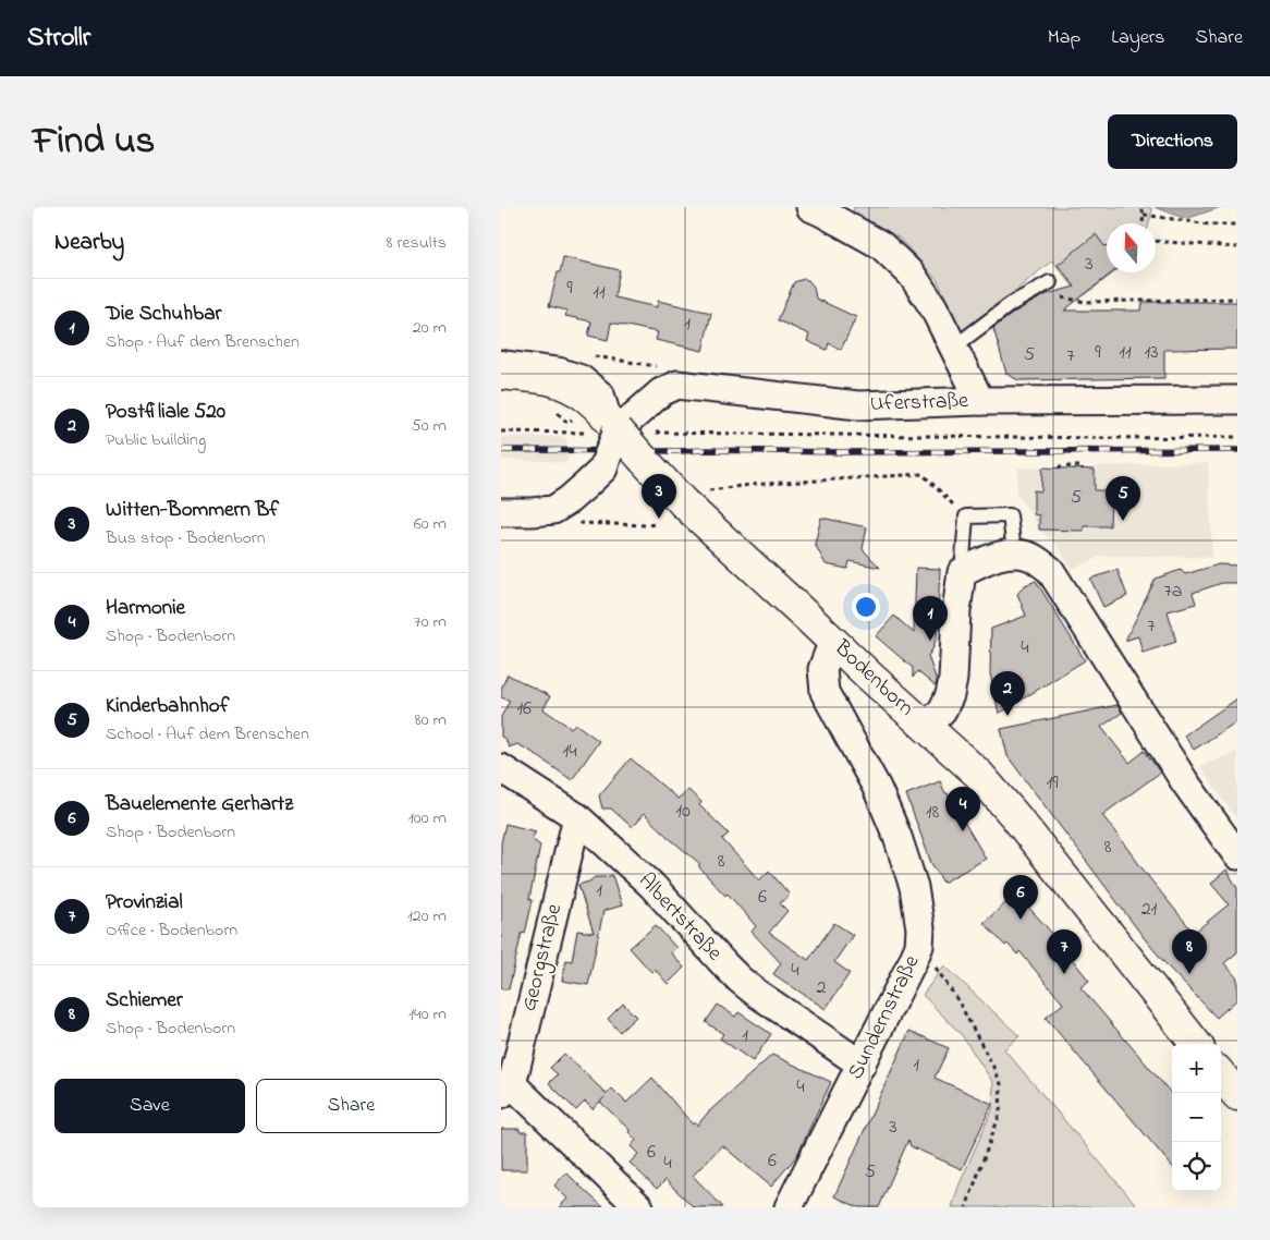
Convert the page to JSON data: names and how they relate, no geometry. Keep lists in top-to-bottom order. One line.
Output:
{"streets":{"main road":["Bodenborn"],"street":["Uferstraße","Albertstraße","Georgstraße","Sundernstraße"]},"crossings":[["Uferstraße","Bodenborn"],["Bodenborn","Sundernstraße"],["Albertstraße","Georgstraße"],["Albertstraße","Sundernstraße"]],"house_numbers":["3","9","11","1","9","11","13","5","7","5","7a","7","4","16","14","19","10","18","8","8","1","6","21","4","2","1","1","4","3","6","6","4","5"],"north":"top","page":{"header":"Strollr","nav":["Map","Layers","Share"],"title":"Find us","buttons":["Directions",["Save","Share"]],"heading":["Nearby","8 results"],"list":[{"mark":"1","name":"Die Schuhbar","note":"Shop · Auf dem Brenschen","value":"20 m"},{"mark":"2","name":"Postfiliale 520","note":"Public building","value":"50 m"},{"mark":"3","name":"Witten-Bommern Bf","note":"Bus stop · Bodenborn","value":"60 m"},{"mark":"4","name":"Harmonie","note":"Shop · Bodenborn","value":"70 m"},{"mark":"5","name":"Kinderbahnhof","note":"School · Auf dem Brenschen","value":"80 m"},{"mark":"6","name":"Bauelemente Gerhartz","note":"Shop · Bodenborn","value":"100 m"},{"mark":"7","name":"Provinzial","note":"Office · Bodenborn","value":"120 m"},{"mark":"8","name":"Schiemer","note":"Shop · Bodenborn","value":"140 m"}],"pins":["3","5","1","2","4","6","7","8"],"map_buttons":["+","−"]}}
